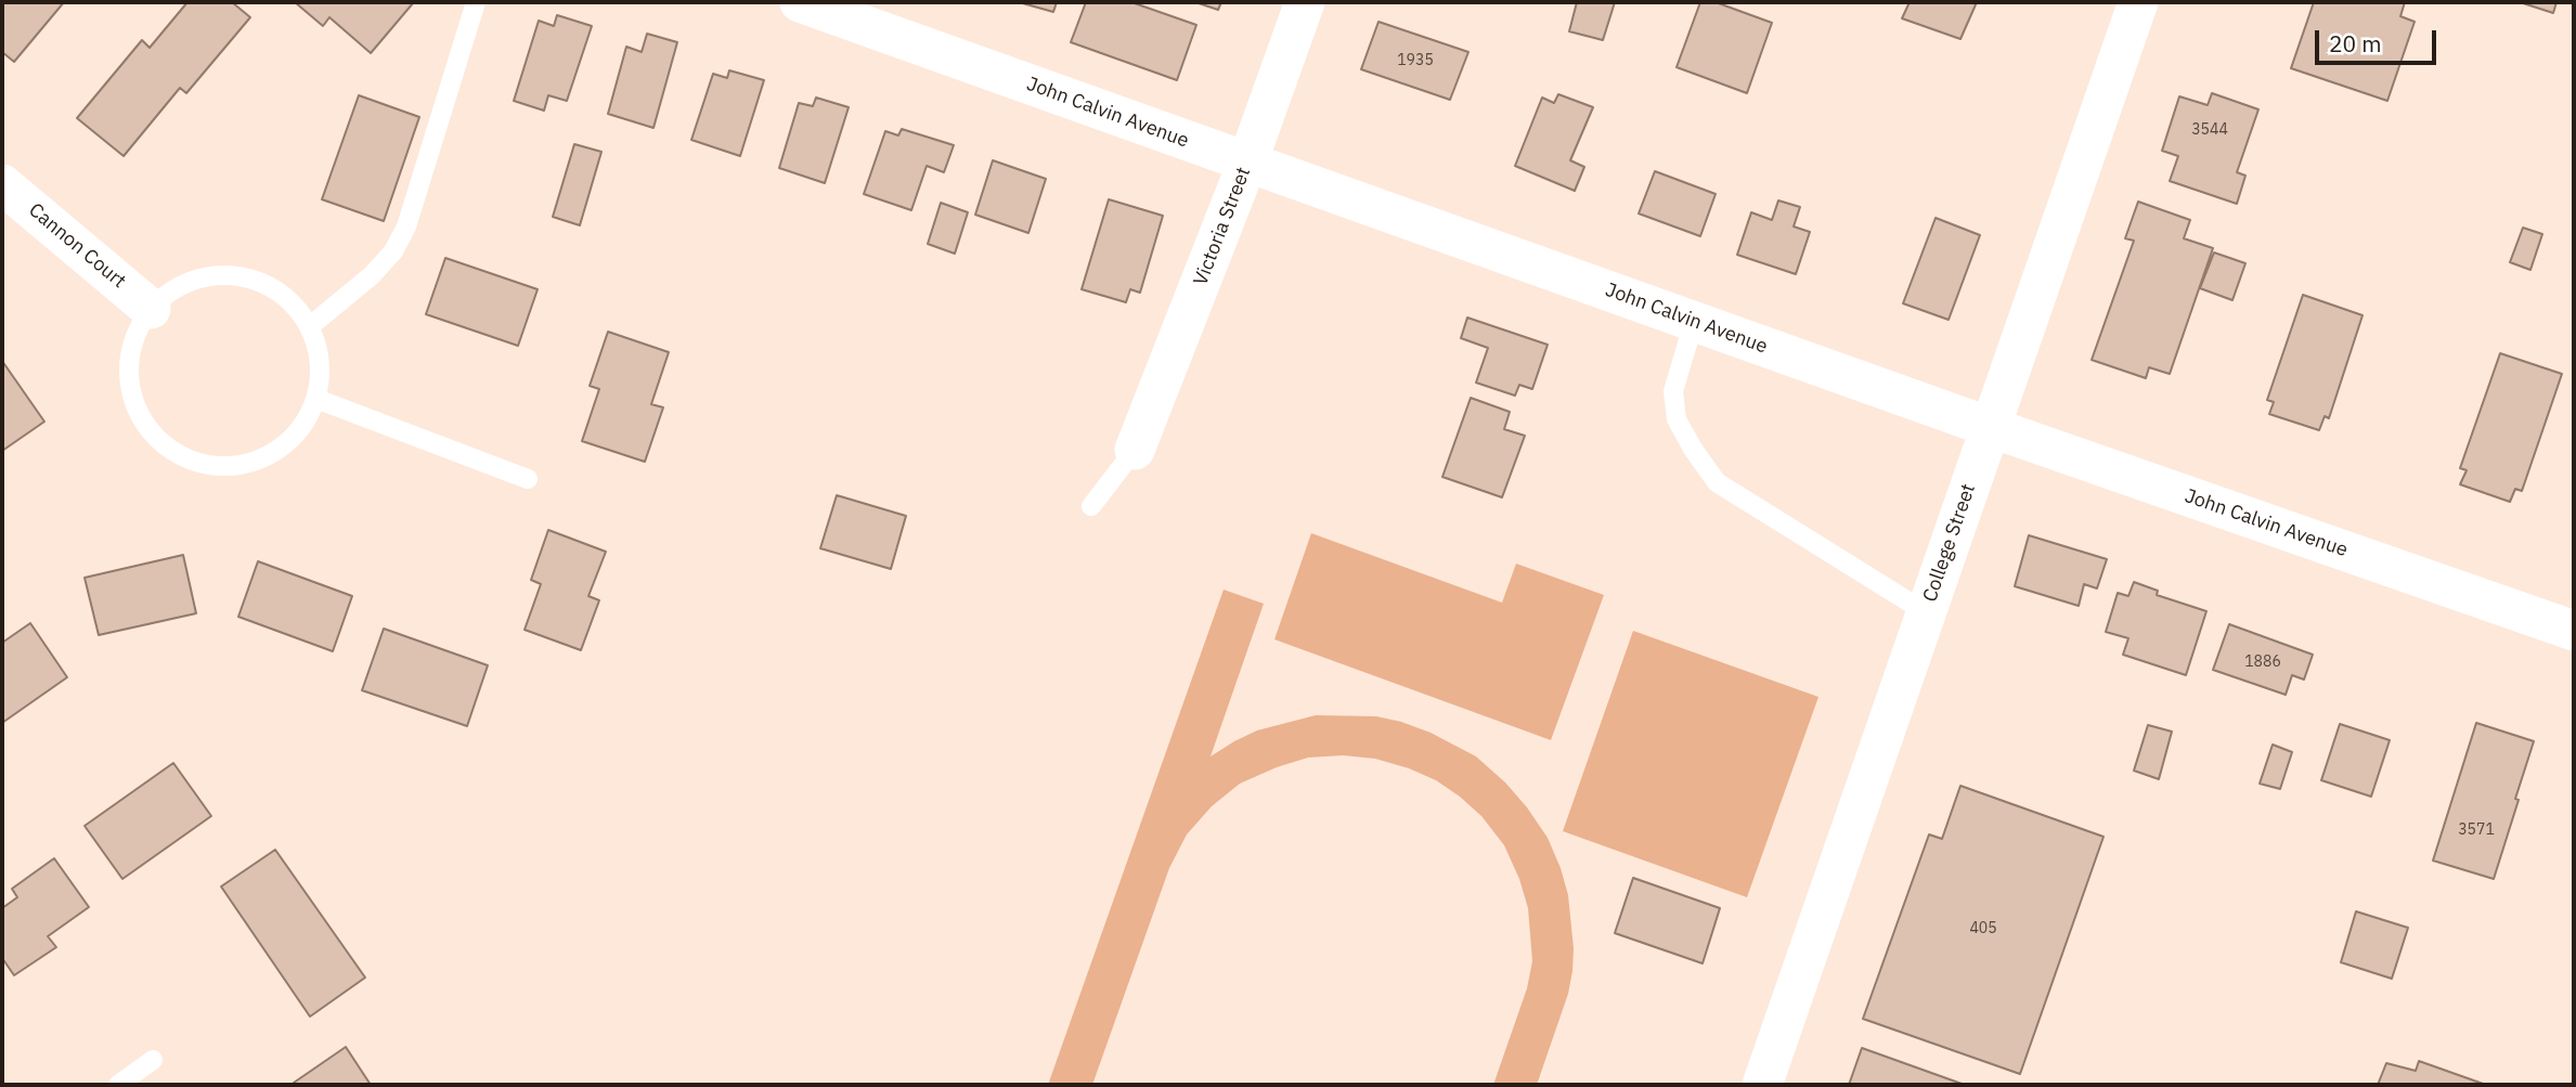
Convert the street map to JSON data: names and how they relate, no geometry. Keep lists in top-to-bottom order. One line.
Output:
{"streets":{"street":["John Calvin Avenue","Victoria Street","Cannon Court","College Street"]},"crossings":[["John Calvin Avenue","Victoria Street"],["John Calvin Avenue","College Street"]],"house_numbers":["1935","3544","1886","3571","405"],"scale_bar":"20 m"}
